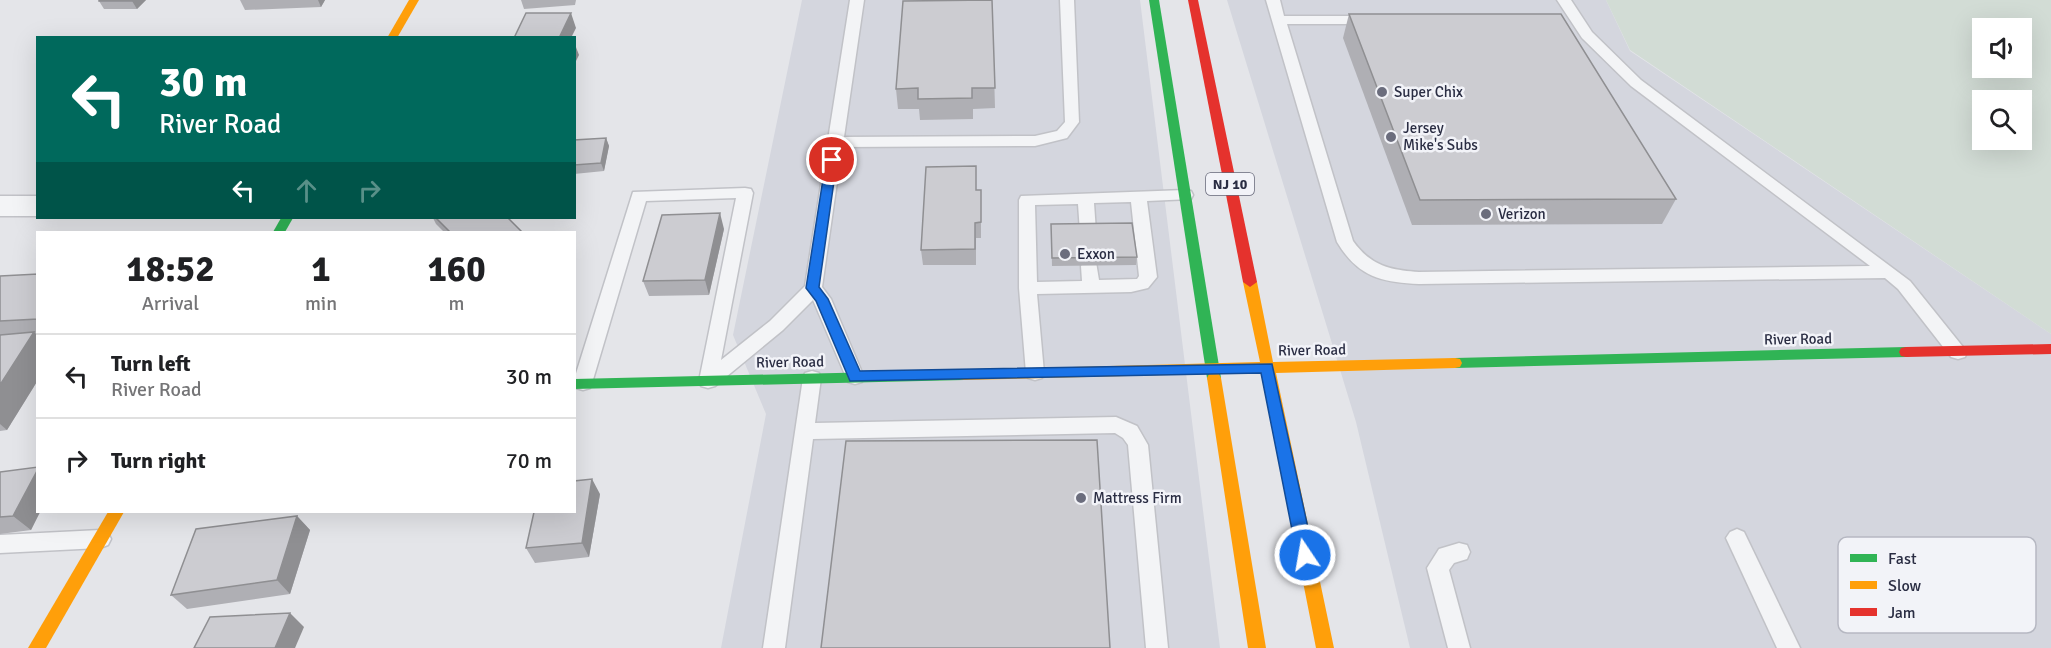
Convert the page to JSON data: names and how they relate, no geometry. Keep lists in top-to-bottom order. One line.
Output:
{"streets":{"main road":["NJ 10","River Road"]},"crossings":[["NJ 10","River Road"]],"places":["Super Chix","Jersey Mike's Subs","Verizon","Exxon","Mattress Firm"],"legend":["Fast","Slow","Jam"],"page":{"turn":["30 m","River Road"],"eta":["18:52","Arrival","1","min","160","m"],"list":[{"name":"Turn left","note":"River Road","value":"30 m"},{"name":"Turn right","value":"70 m"}]}}
